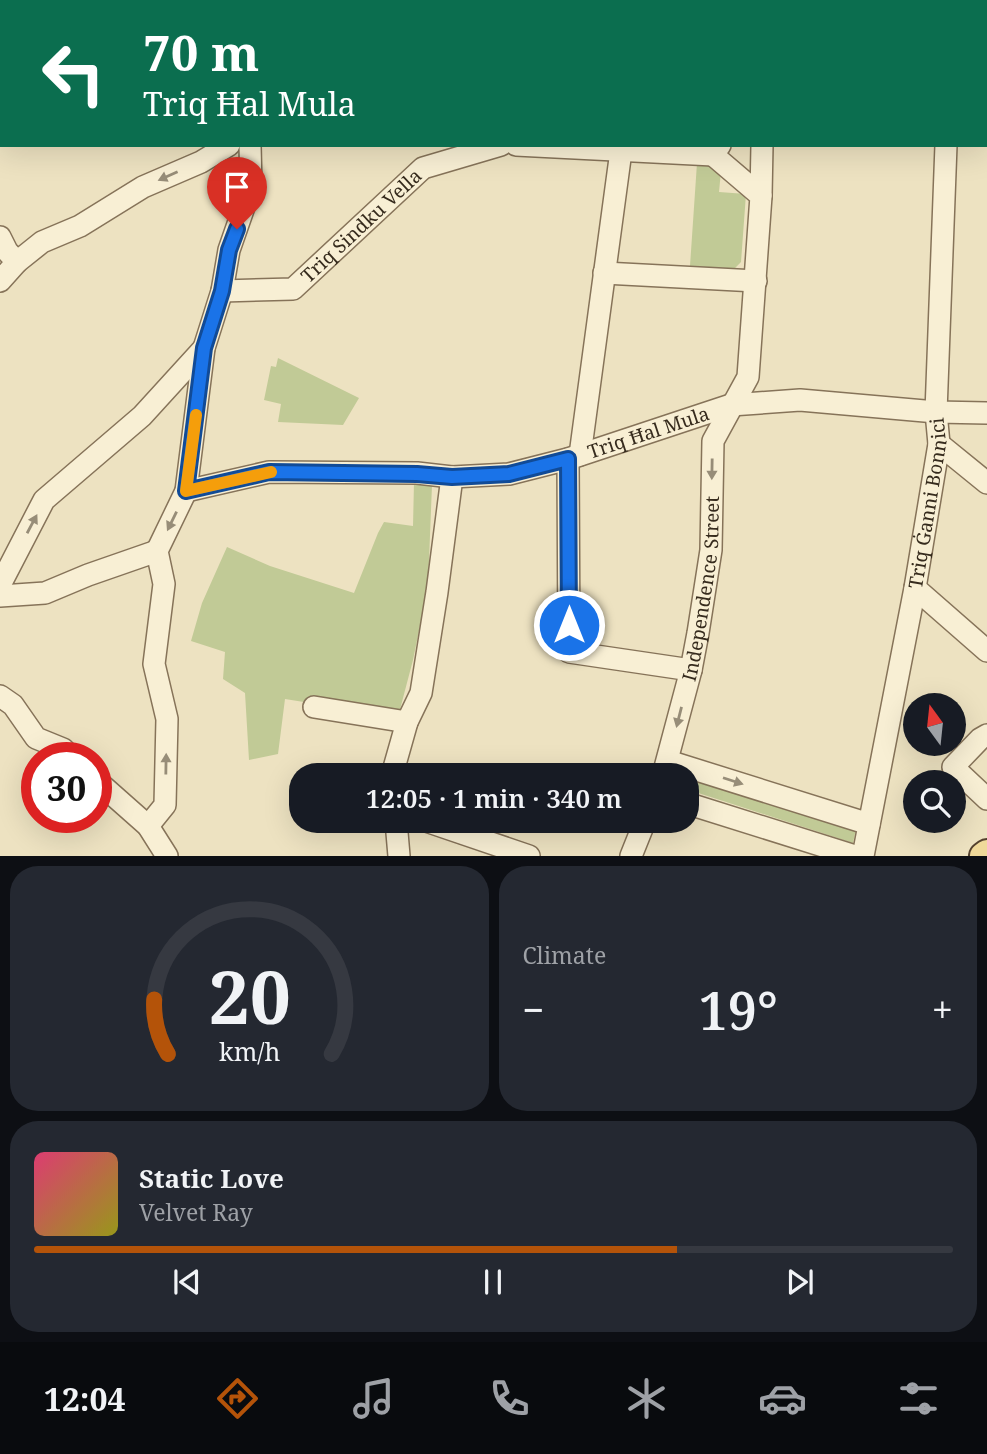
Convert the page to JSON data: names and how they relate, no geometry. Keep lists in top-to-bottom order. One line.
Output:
{"streets":{"street":["Triq Sindku Vella","Triq Ħal Mula","Triq Ġanni Bonnici","Independence Street"]},"crossings":[["Triq Ħal Mula","Triq Ġanni Bonnici"],["Triq Ħal Mula","Independence Street"]],"north":"top","page":{"turn":["70 m","Triq Ħal Mula"],"limit":"30","trip":"12:05 · 1 min · 340 m","tile":"Climate","heat":["−","19°","+"],"song":["Static Love","Velvet Ray"],"tabs":"12:04","gauge":["20","km/h"]}}
